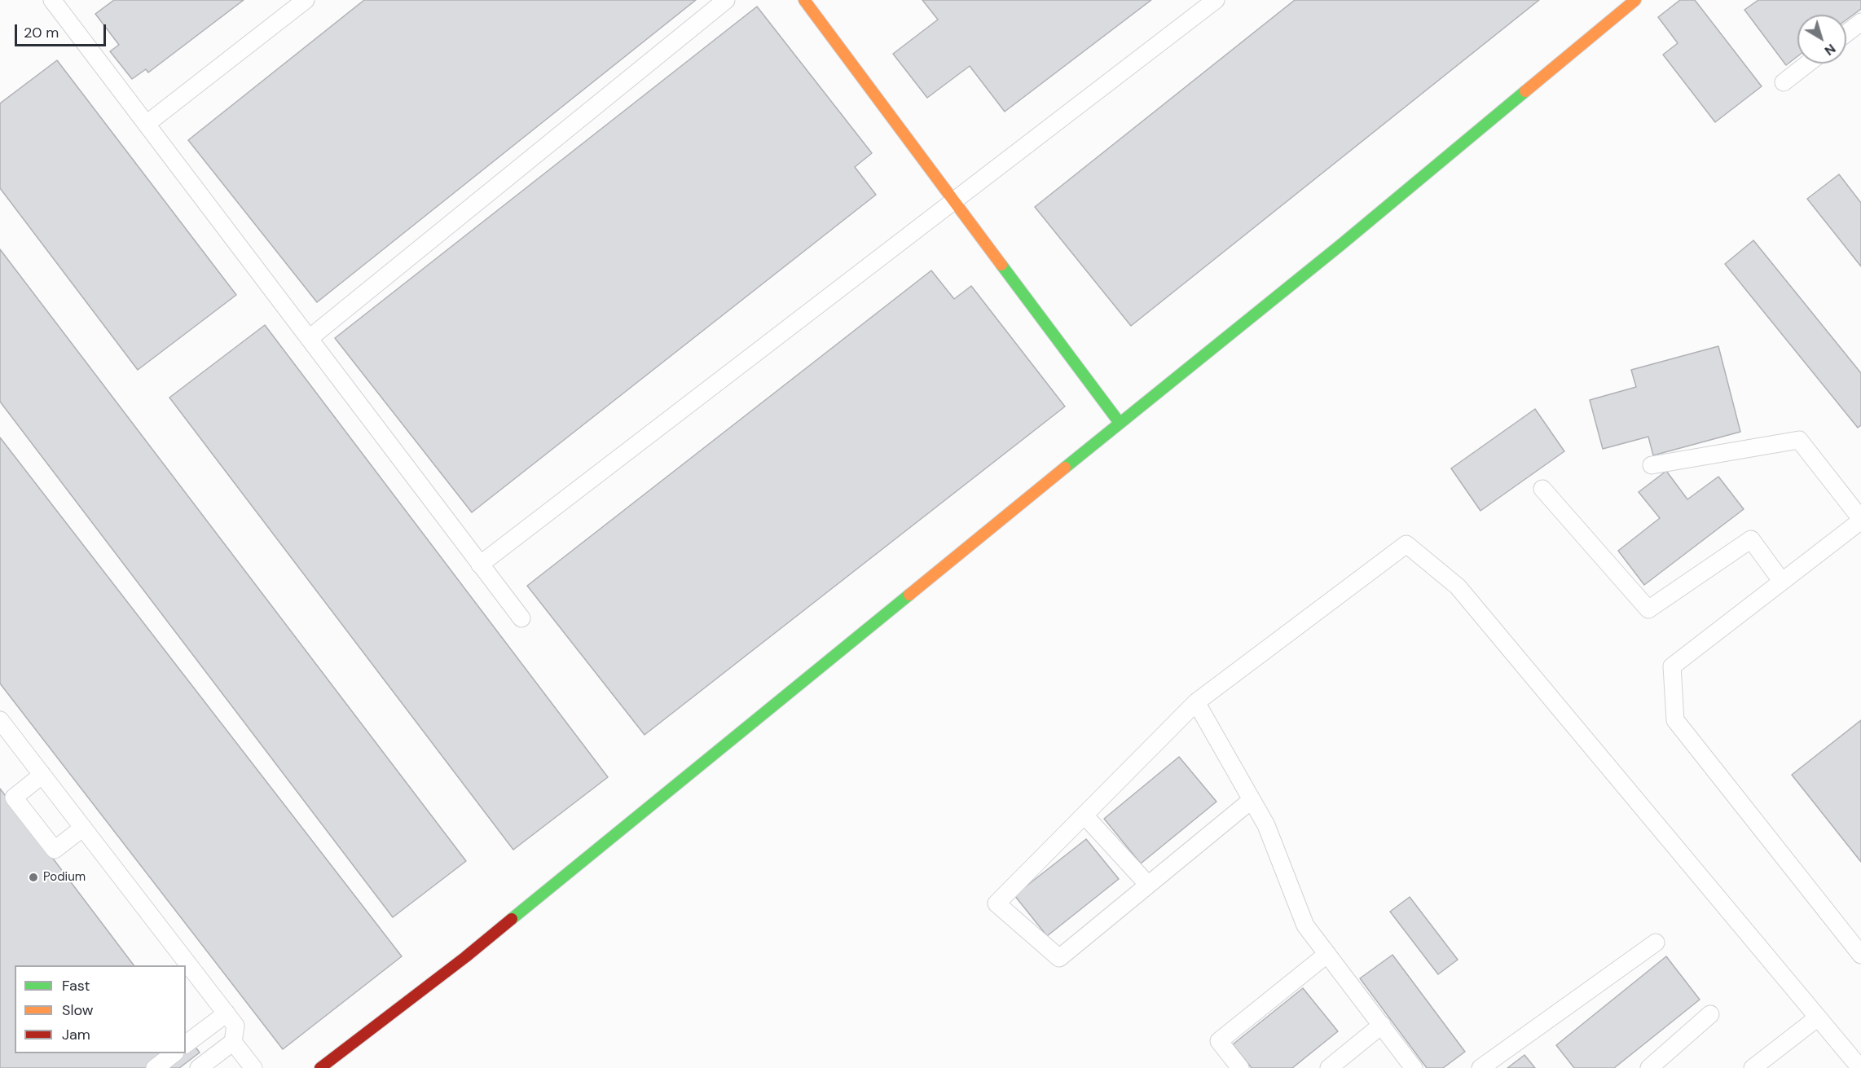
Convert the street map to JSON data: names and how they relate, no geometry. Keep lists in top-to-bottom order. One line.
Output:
{"places":["Podium"],"legend":["Fast","Slow","Jam"],"scale_bar":"20 m","north":"bottom right"}
